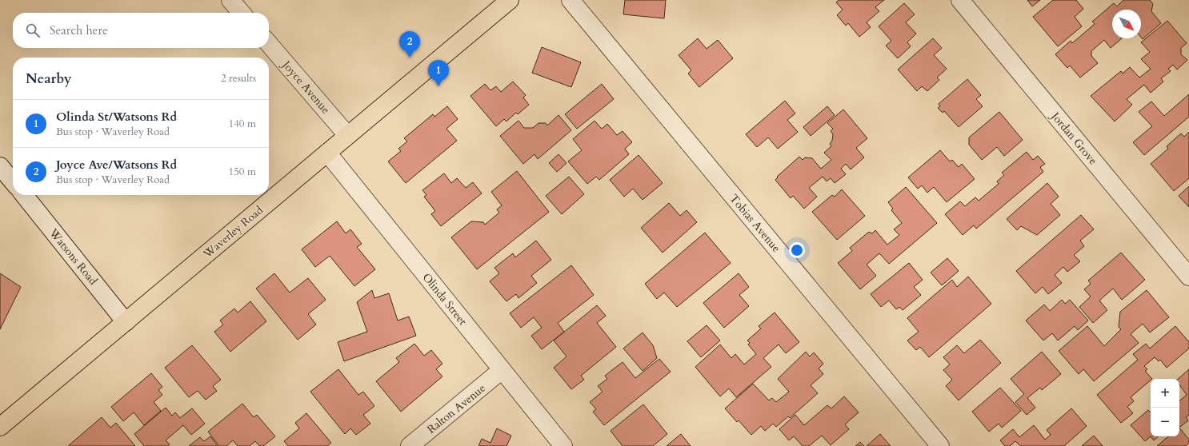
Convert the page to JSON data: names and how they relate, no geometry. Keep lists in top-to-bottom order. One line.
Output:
{"streets":{"main road":["Waverley Road"],"street":["Joyce Avenue","Jordan Grove","Tobias Avenue","Watsons Road","Olinda Street","Ralton Avenue"]},"crossings":[["Joyce Avenue","Waverley Road"],["Waverley Road","Watsons Road"],["Waverley Road","Olinda Street"],["Olinda Street","Ralton Avenue"]],"north":"bottom right","page":{"search":"Search here","pins":["2","1"],"heading":["Nearby","2 results"],"list":[{"mark":"1","name":"Olinda St/Watsons Rd","note":"Bus stop · Waverley Road","value":"140 m"},{"mark":"2","name":"Joyce Ave/Watsons Rd","note":"Bus stop · Waverley Road","value":"150 m"}],"map_buttons":["+","−"]}}
